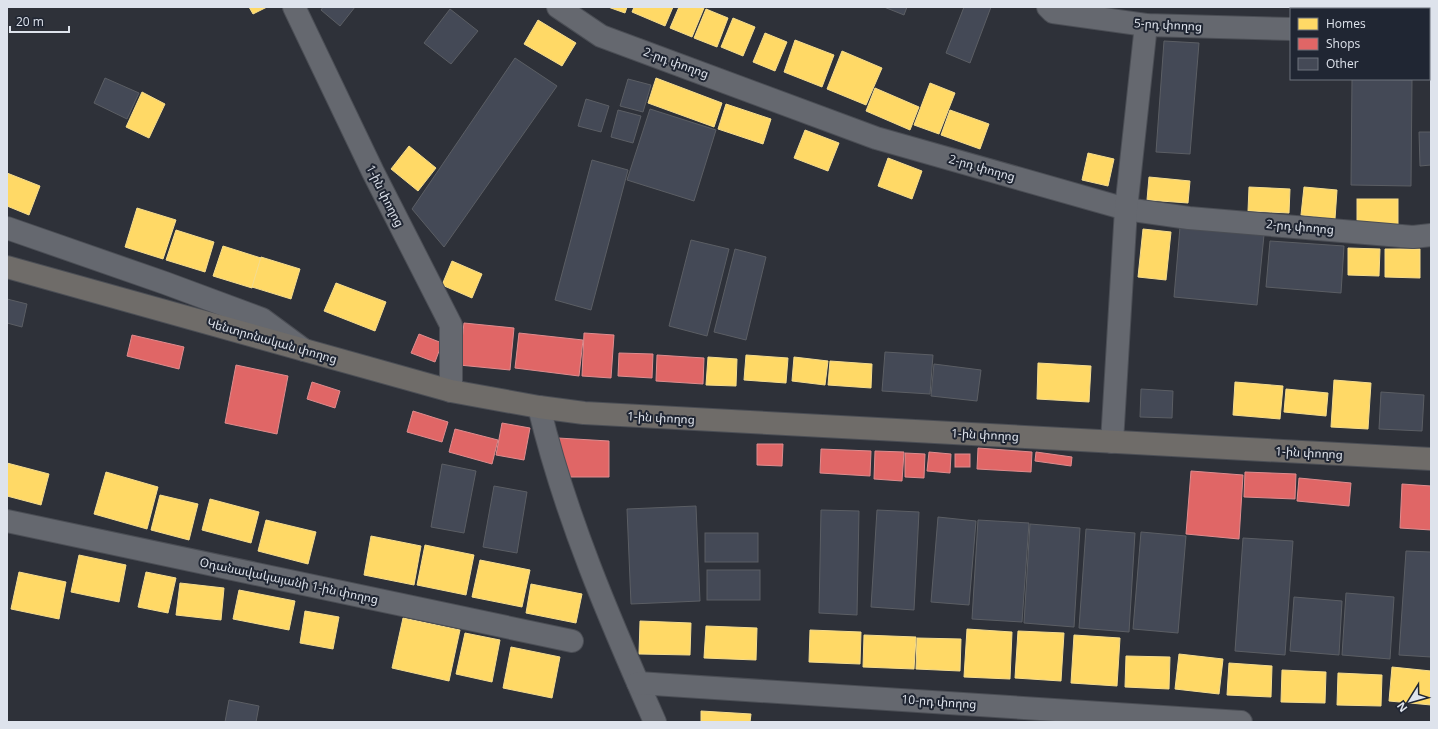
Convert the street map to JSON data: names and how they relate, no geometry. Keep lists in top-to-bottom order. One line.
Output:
{"streets":{"main road":["1-ին փողոց","Կենտրոնական փողոց"],"street":["5-րդ փողոց","2-րդ փողոց","Օդանավակայանի 1-ին փողոց","10-րդ փողոց"]},"crossings":[["1-ին փողոց","Կենտրոնական փողոց"]],"legend":["Homes","Shops","Other"],"scale_bar":"20 m","north":"bottom left"}
